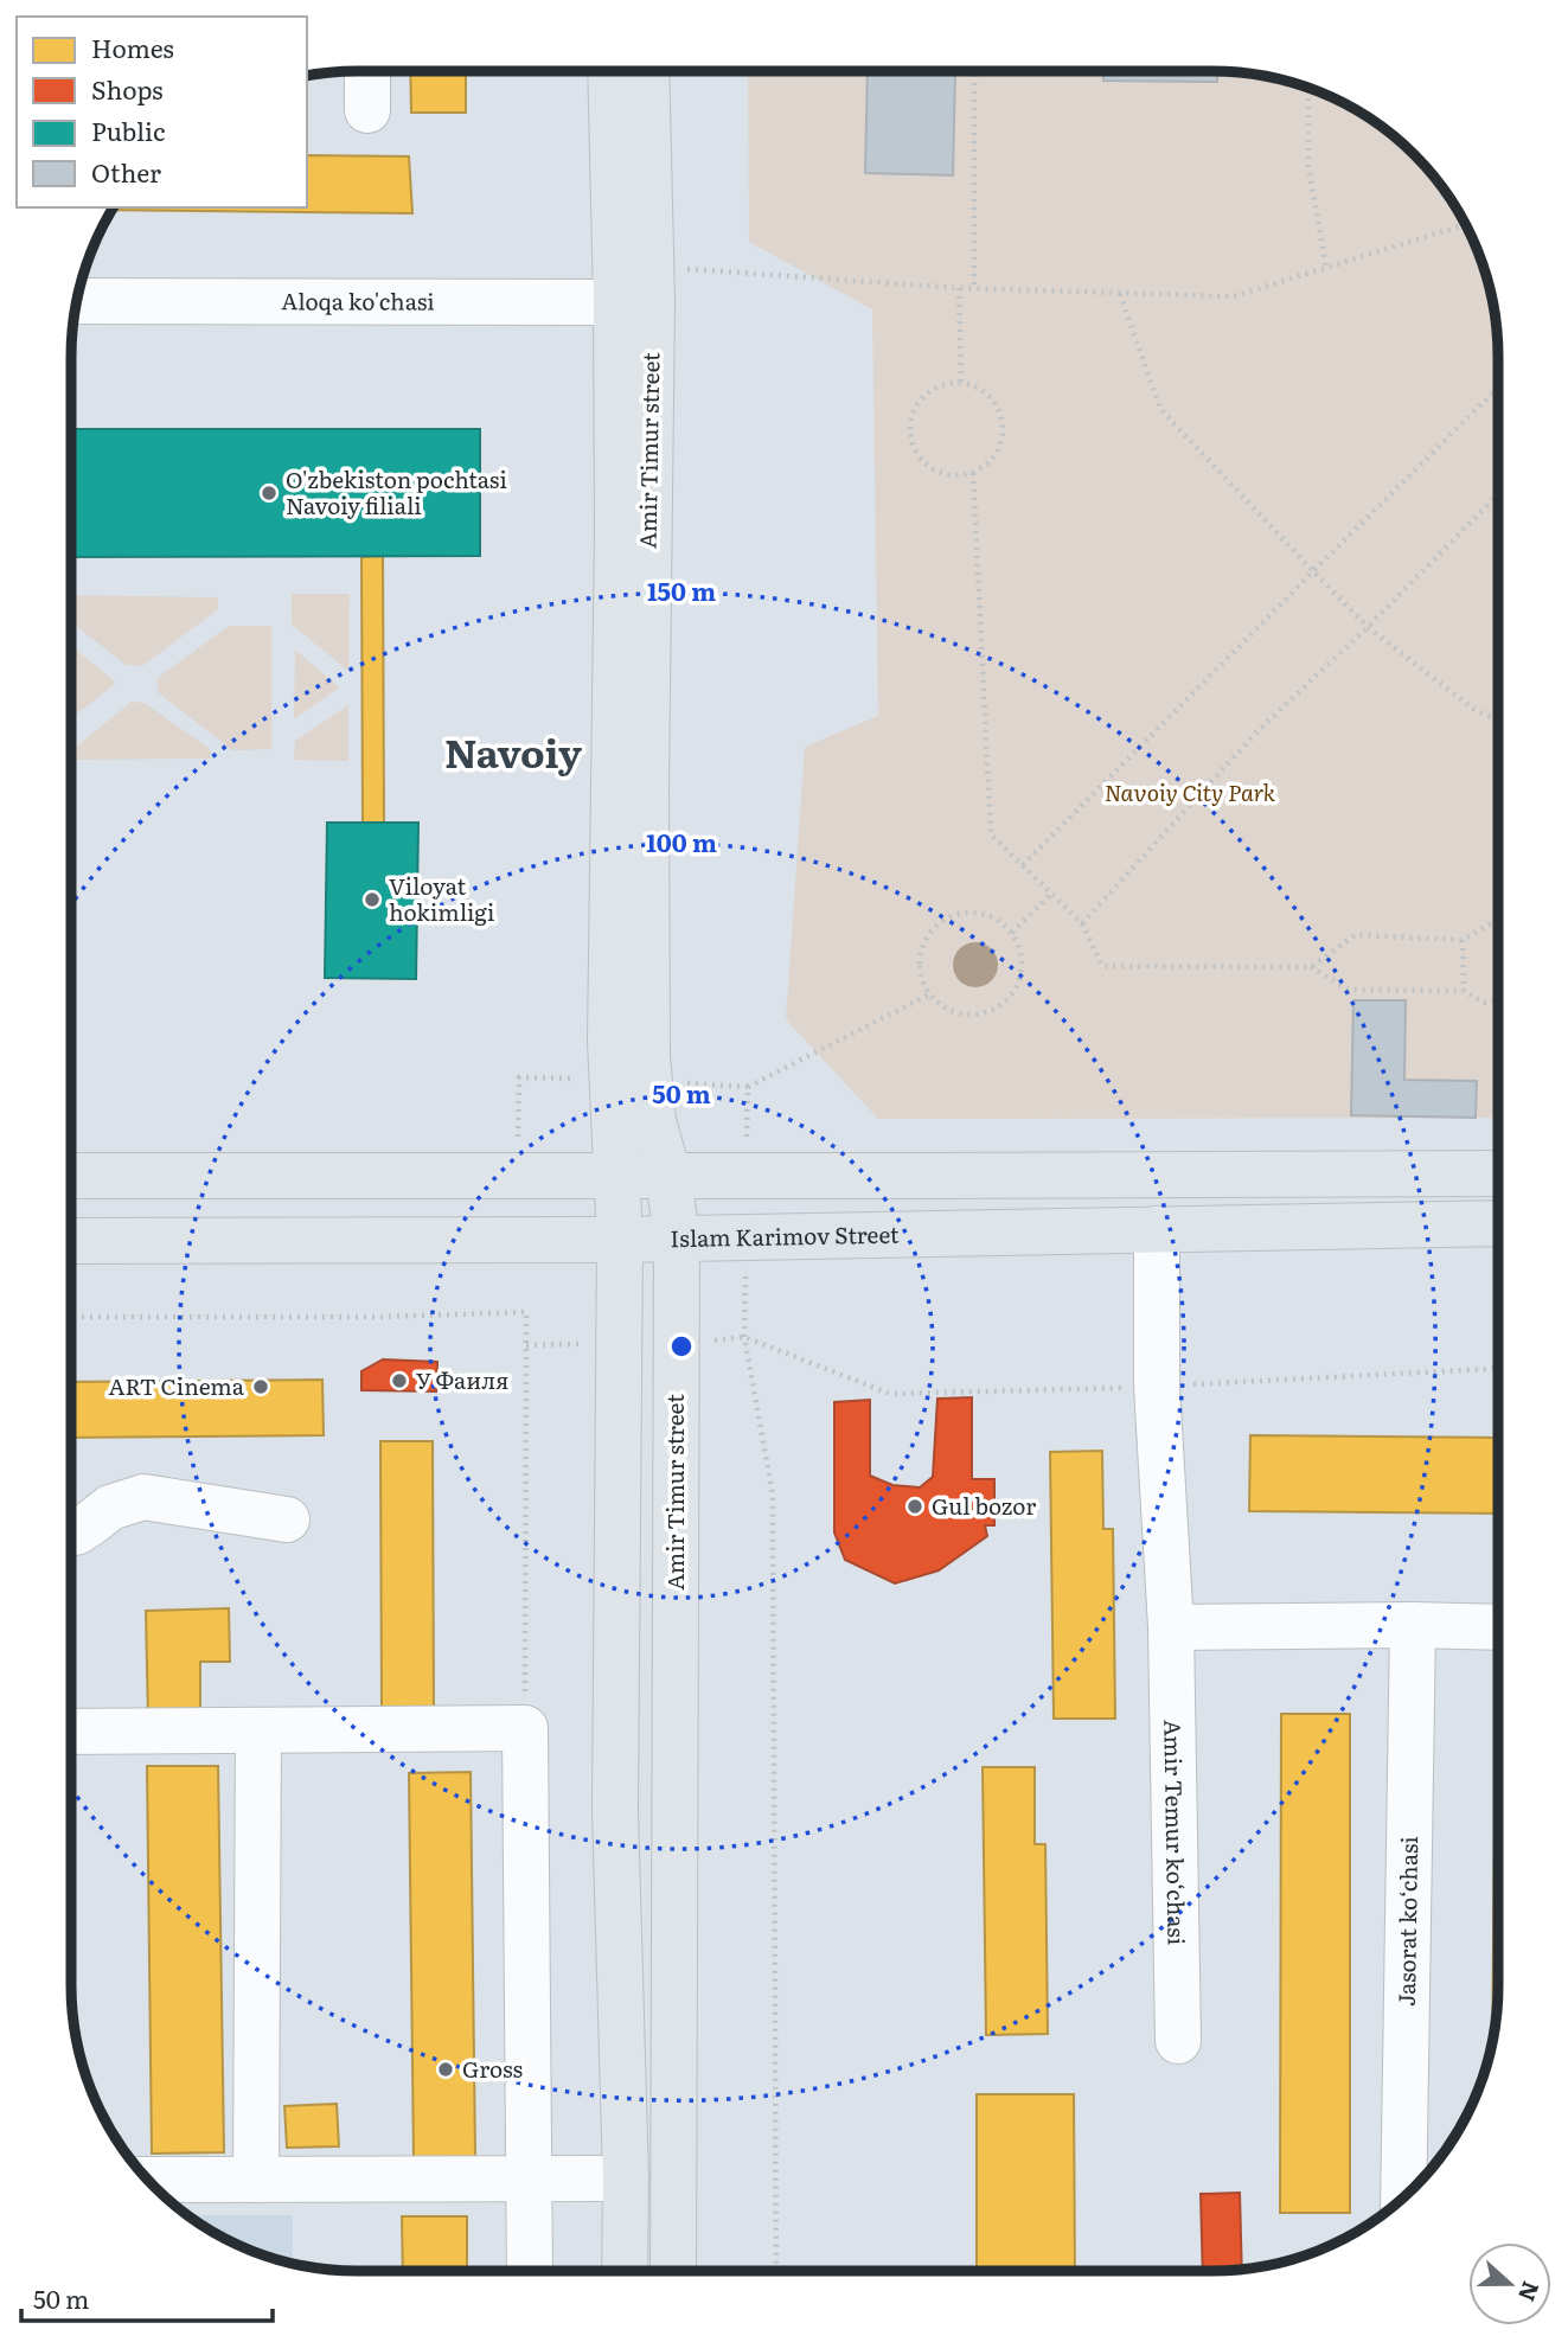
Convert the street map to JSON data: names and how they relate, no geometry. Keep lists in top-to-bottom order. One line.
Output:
{"streets":{"main road":["Amir Timur street","Islam Karimov Street"],"street":["Aloqa ko'chasi","Amir Temur ko‘chasi","Jasorat ko‘chasi"]},"crossings":[["Aloqa ko'chasi","Amir Timur street"],["Amir Timur street","Islam Karimov Street"],["Islam Karimov Street","Amir Temur ko‘chasi"]],"districts":["Navoiy"],"parks":["Navoiy City Park"],"places":["O'zbekiston pochtasi Navoiy filiali","Viloyat hokimligi","У Фаиля","ART Cinema","Gul bozor","Gross"],"legend":["Homes","Shops","Public","Other"],"scale_bar":"50 m","north":"right","rings":["150 m","100 m","50 m"]}
